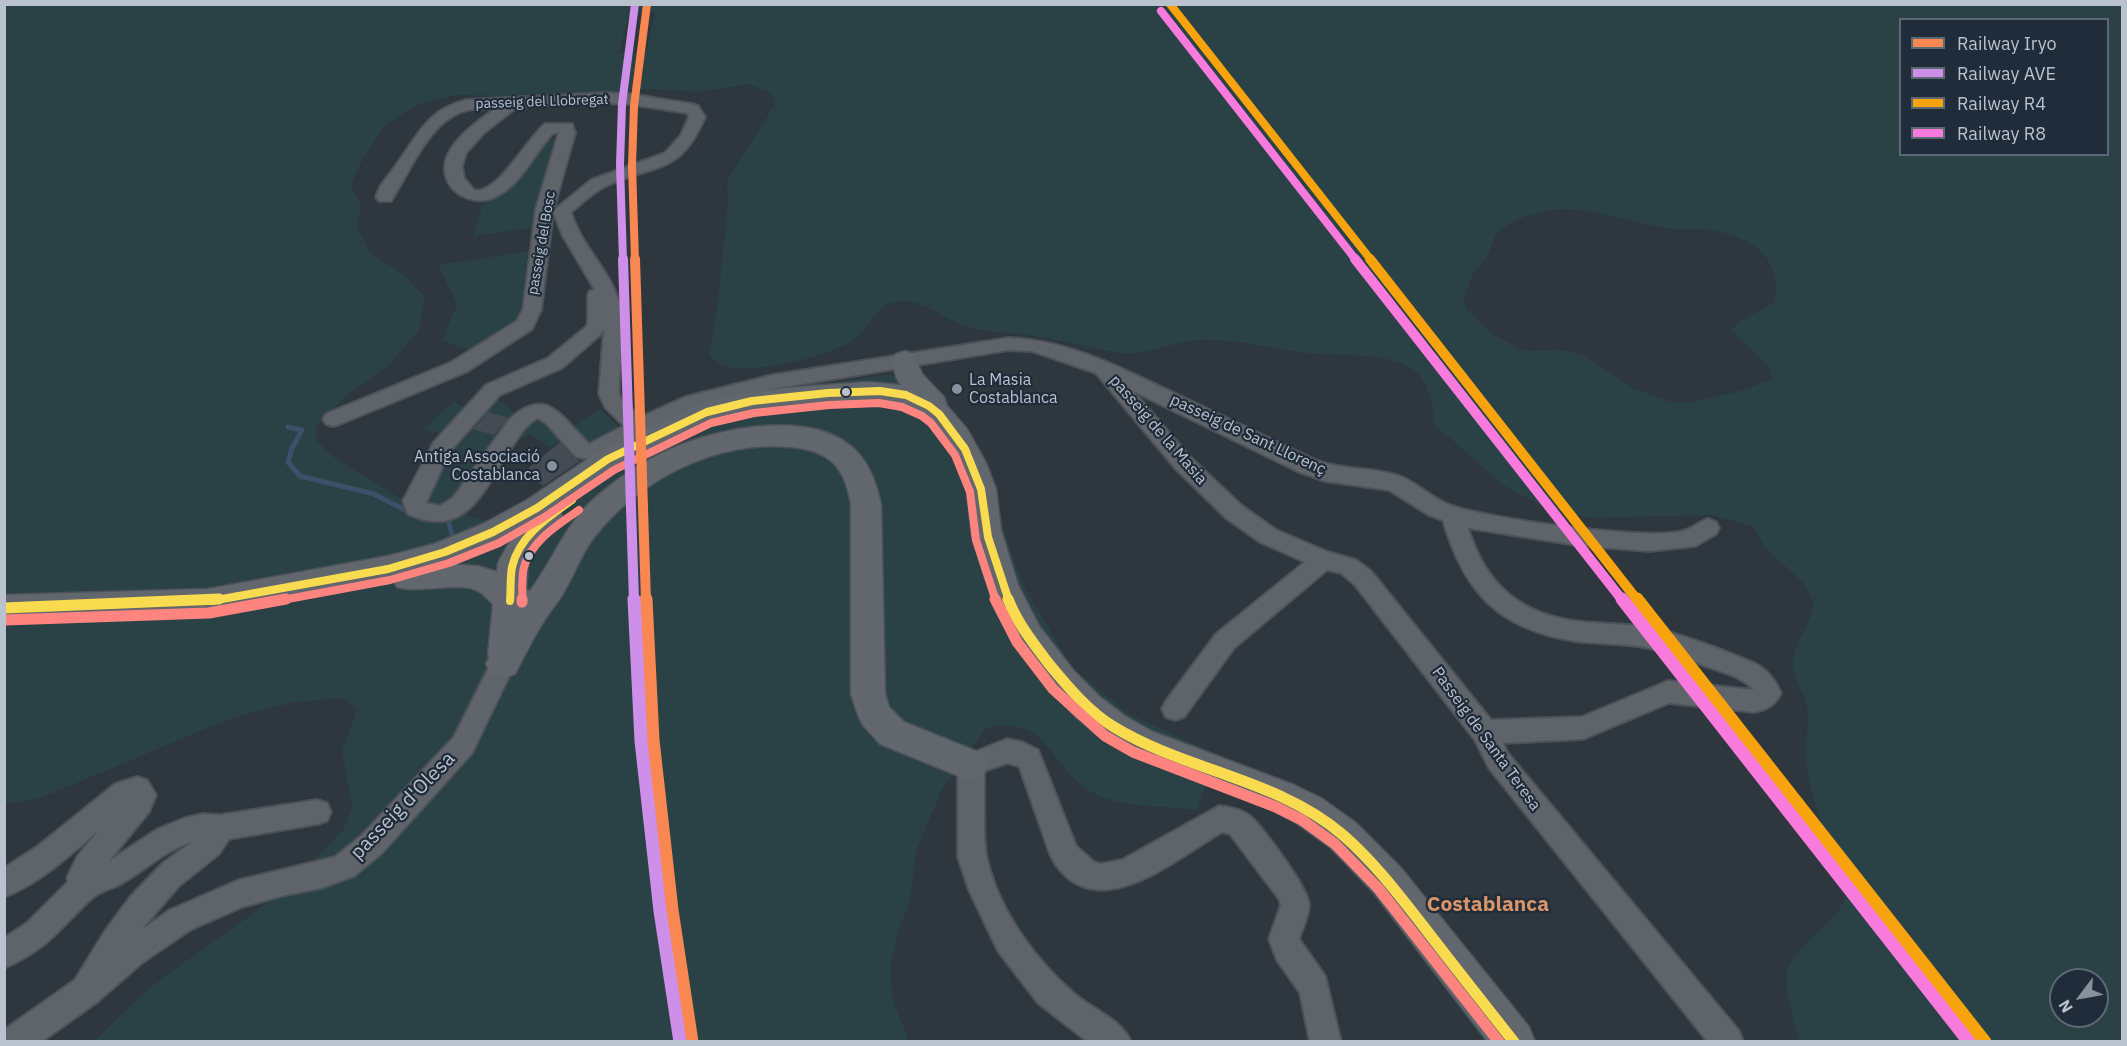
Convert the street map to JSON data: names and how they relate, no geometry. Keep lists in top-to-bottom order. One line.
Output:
{"streets":{"street":["passeig del Llobregat","passeig del Bosc","passeig de la Masia","passeig de Sant Llorenç","Passeig de Santa Teresa","passeig d'Olesa"]},"crossings":[["passeig del Llobregat","passeig del Bosc"],["passeig de la Masia","passeig de Sant Llorenç"],["passeig de la Masia","Passeig de Santa Teresa"]],"districts":["Costablanca"],"places":["La Masia Costablanca","Antiga Associació Costablanca"],"lines":["rail line Iryo","rail line AVE","rail line R4","rail line R8"],"legend":["Railway Iryo","Railway AVE","Railway R4","Railway R8"],"north":"bottom left"}
